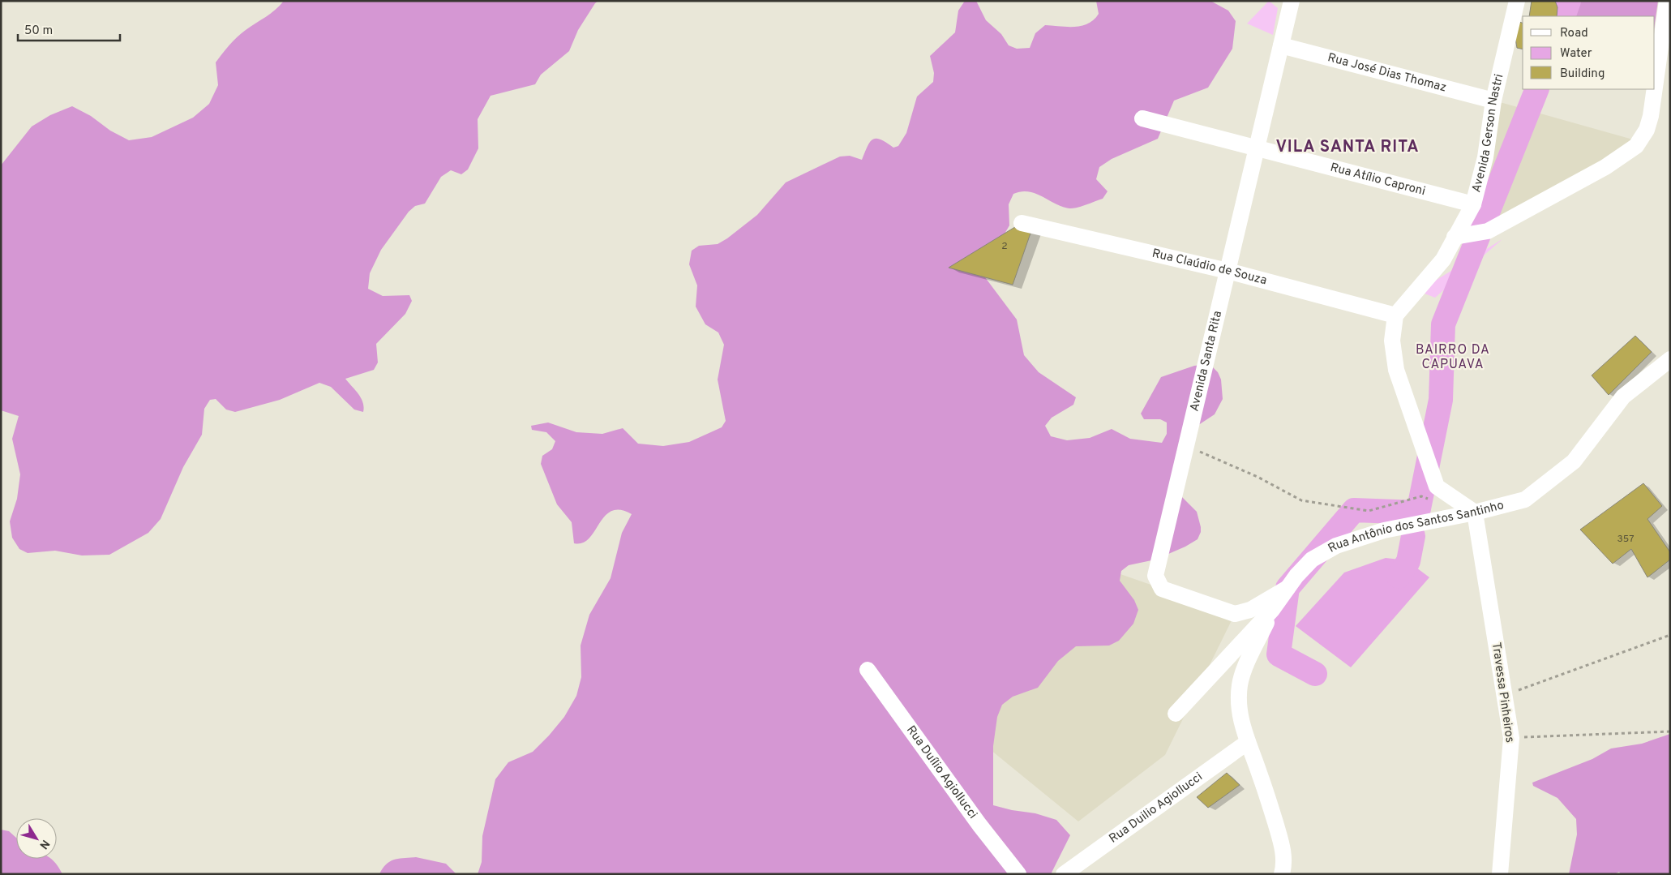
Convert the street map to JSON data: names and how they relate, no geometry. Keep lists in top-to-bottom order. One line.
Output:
{"streets":{"street":["Rua José Dias Thomaz","Avenida Gerson Nastri","Rua Atílio Caproni","Rua Claúdio de Souza","Avenida Santa Rita","Rua Antônio dos Santos Santinho","Travessa Pinheiros","Rua Duílio Agiollucci","Rua Duilio Agiollucci"]},"crossings":[["Rua José Dias Thomaz","Avenida Gerson Nastri"],["Rua José Dias Thomaz","Avenida Santa Rita"],["Avenida Gerson Nastri","Rua Atílio Caproni"],["Avenida Gerson Nastri","Rua Claúdio de Souza"],["Rua Atílio Caproni","Avenida Santa Rita"],["Rua Claúdio de Souza","Avenida Santa Rita"],["Avenida Santa Rita","Rua Antônio dos Santos Santinho"],["Rua Antônio dos Santos Santinho","Travessa Pinheiros"]],"districts":["VILA SANTA RITA","BAIRRO DA CAPUAVA"],"house_numbers":["2","357"],"legend":["Road","Water","Building"],"scale_bar":"50 m","north":"bottom right"}
